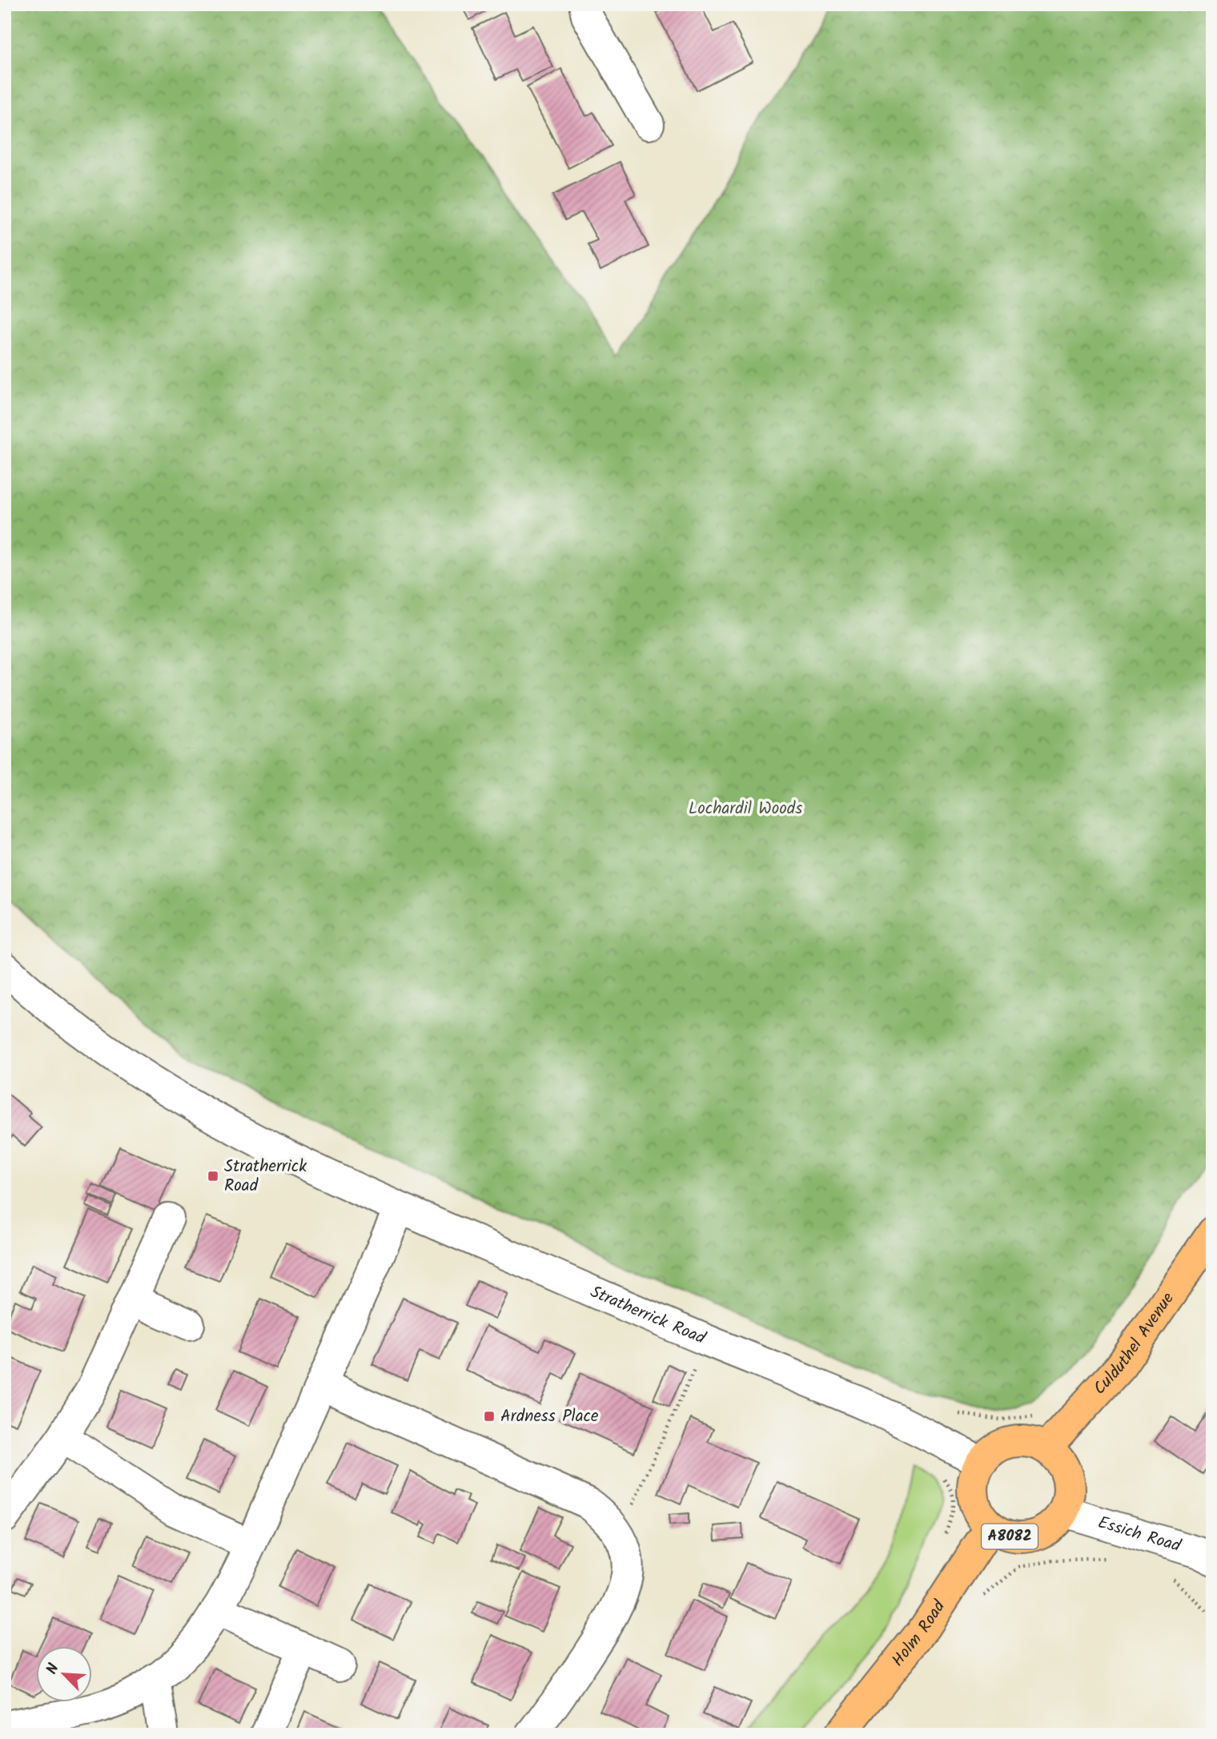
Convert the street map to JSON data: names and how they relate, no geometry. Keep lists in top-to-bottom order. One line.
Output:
{"streets":{"main road":["Culduthel Avenue","A8082","Holm Road"],"street":["Stratherrick Road","Essich Road"]},"crossings":[["Stratherrick Road","Culduthel Avenue"],["Stratherrick Road","Essich Road"],["Stratherrick Road","A8082"],["Stratherrick Road","Holm Road"],["Culduthel Avenue","Essich Road"],["Culduthel Avenue","A8082"],["Culduthel Avenue","Holm Road"],["Essich Road","A8082"],["Essich Road","Holm Road"],["A8082","Holm Road"]],"parks":["Lochardil Woods"],"places":{"transit":["Stratherrick Road","Ardness Place"]},"north":"top left"}
